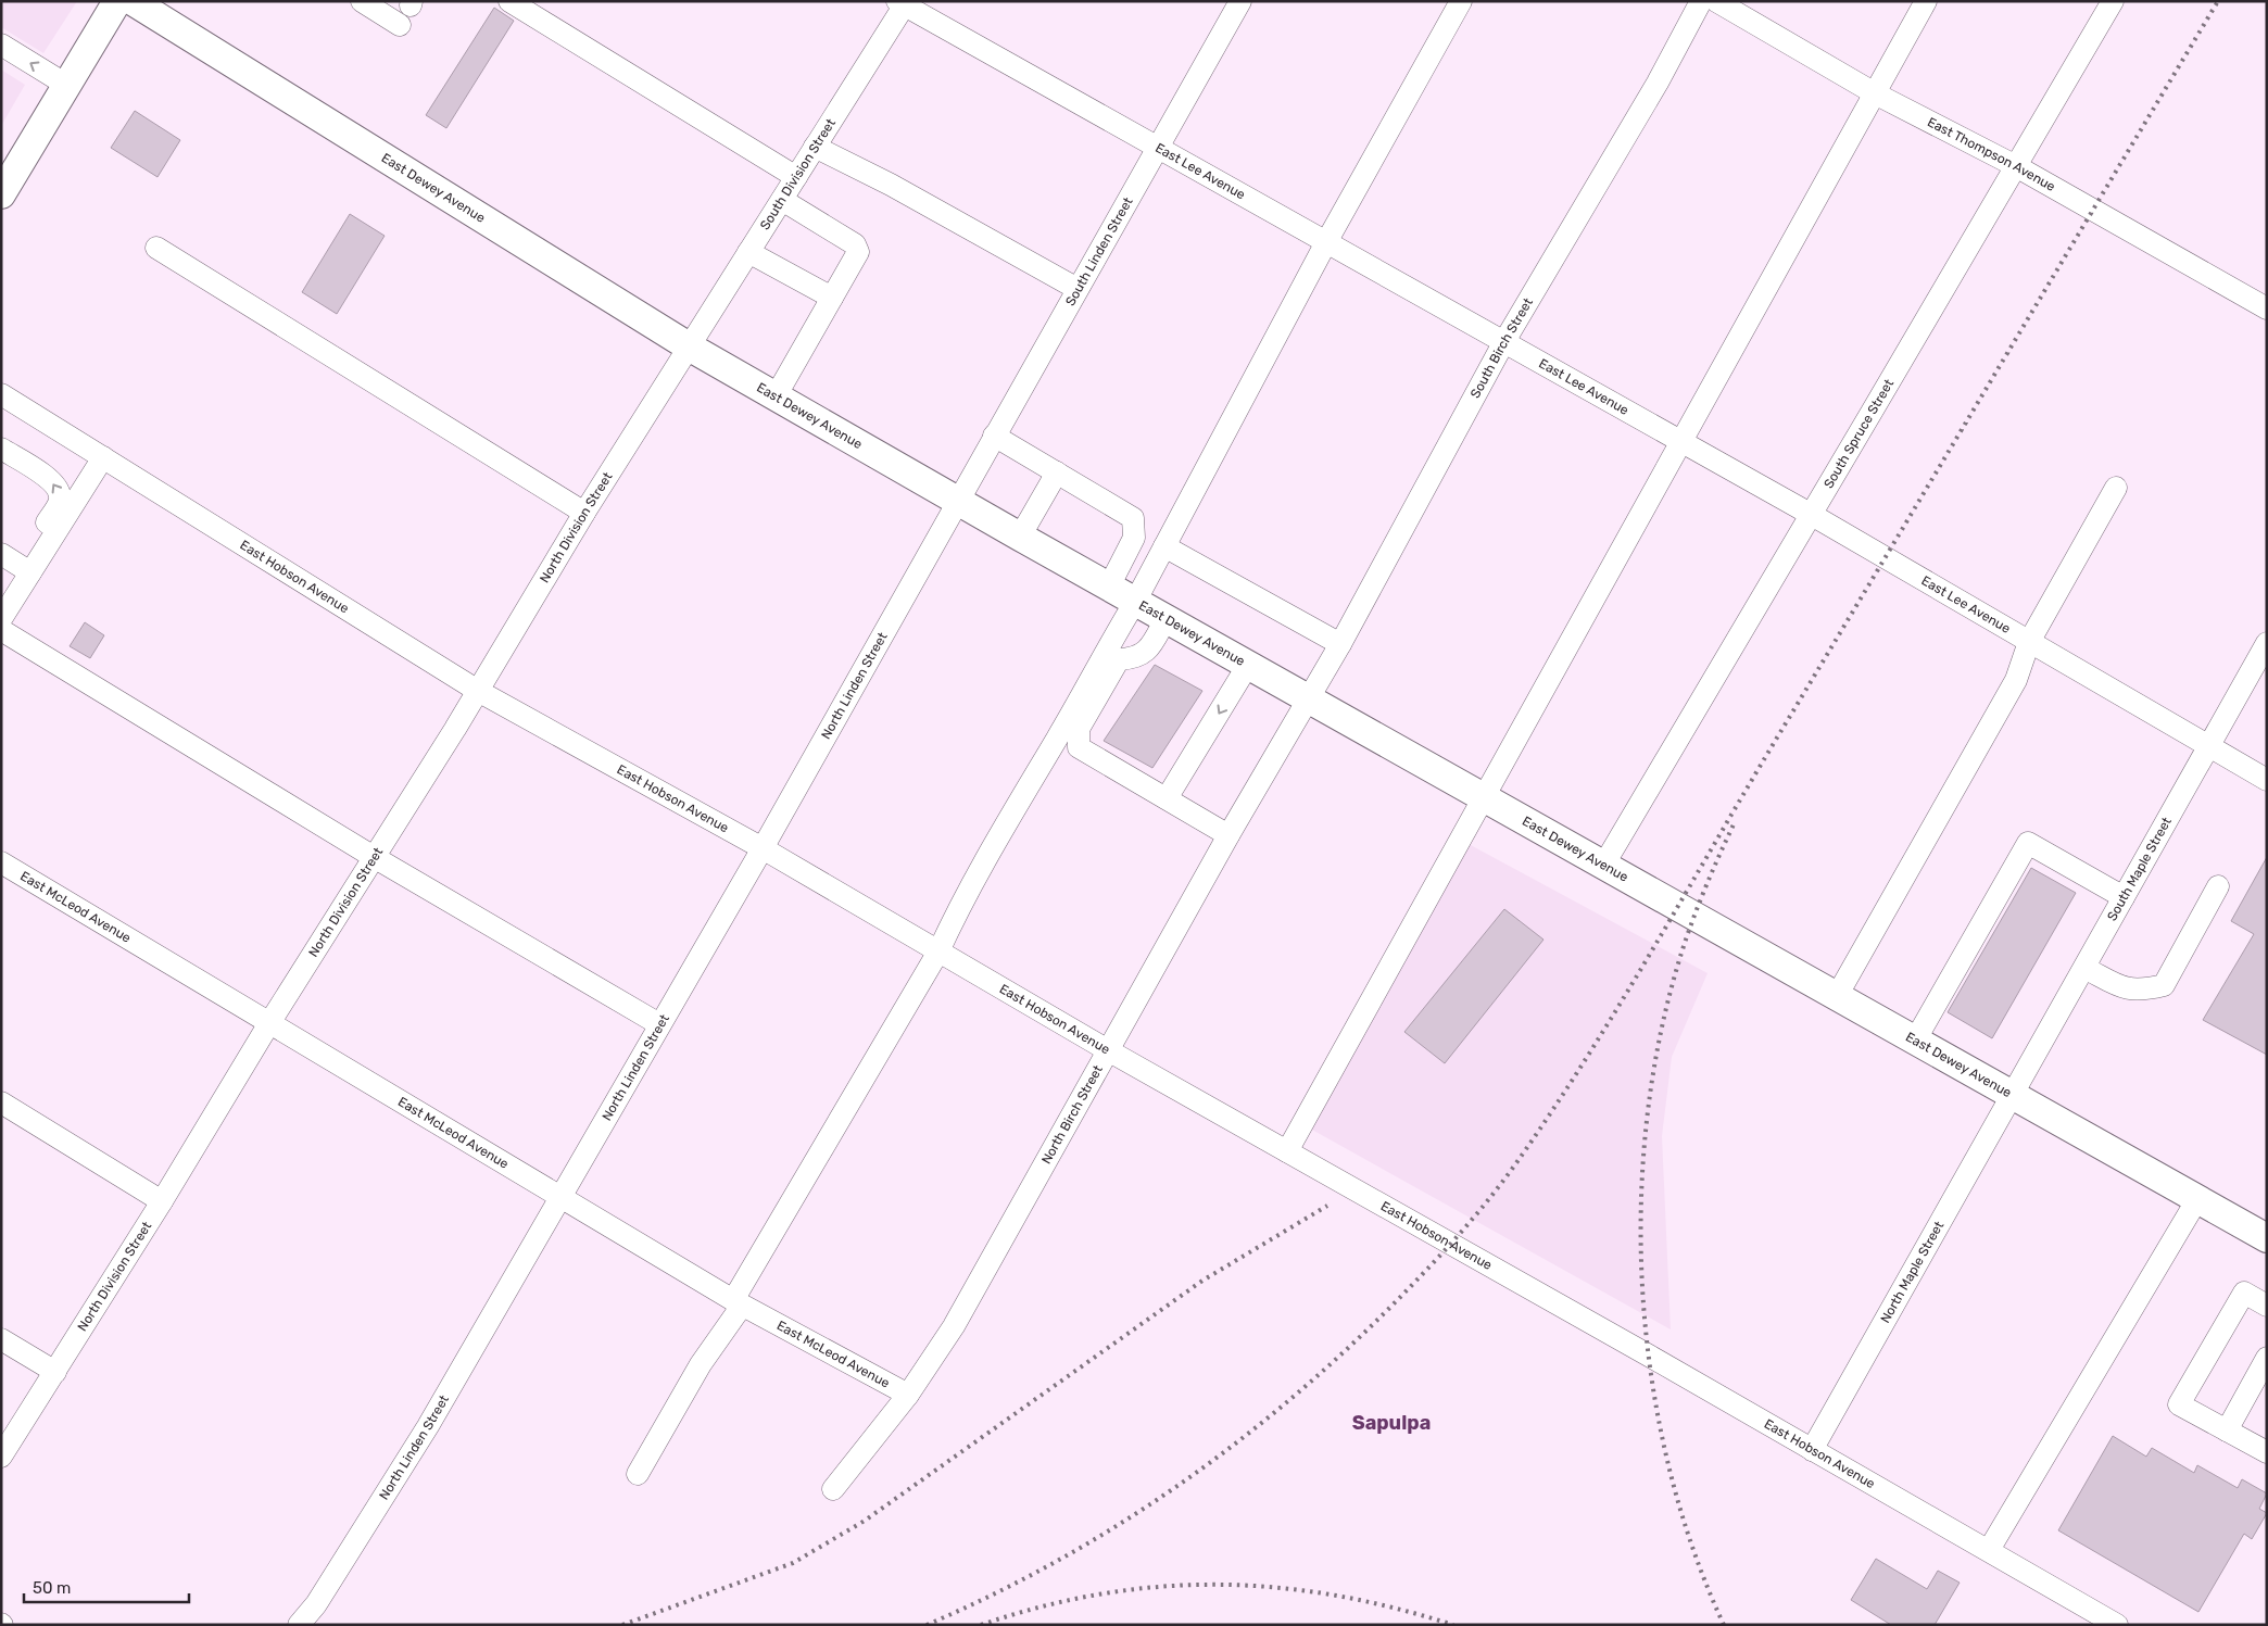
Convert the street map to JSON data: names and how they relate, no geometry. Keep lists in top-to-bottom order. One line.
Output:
{"streets":{"main road":["East Dewey Avenue"],"street":["East Thompson Avenue","East Lee Avenue","South Division Street","South Linden Street","South Birch Street","South Spruce Street","North Division Street","East Hobson Avenue","North Linden Street","South Maple Street","East McLeod Avenue","North Birch Street","North Maple Street"]},"crossings":[["East Thompson Avenue","South Spruce Street"],["East Lee Avenue","South Division Street"],["East Lee Avenue","South Linden Street"],["East Lee Avenue","South Birch Street"],["East Lee Avenue","South Spruce Street"],["East Lee Avenue","South Maple Street"],["South Division Street","East Dewey Avenue"],["South Division Street","North Division Street"],["East Dewey Avenue","South Linden Street"],["East Dewey Avenue","South Birch Street"],["East Dewey Avenue","South Spruce Street"],["East Dewey Avenue","North Division Street"],["East Dewey Avenue","North Linden Street"],["East Dewey Avenue","South Maple Street"],["East Dewey Avenue","North Birch Street"],["East Dewey Avenue","North Maple Street"],["South Linden Street","North Linden Street"],["South Birch Street","North Birch Street"],["North Division Street","East Hobson Avenue"],["North Division Street","East McLeod Avenue"],["East Hobson Avenue","North Linden Street"],["East Hobson Avenue","North Birch Street"],["East Hobson Avenue","North Maple Street"],["North Linden Street","East McLeod Avenue"],["South Maple Street","North Maple Street"],["East McLeod Avenue","North Birch Street"]],"districts":["Sapulpa"],"scale_bar":"50 m"}
